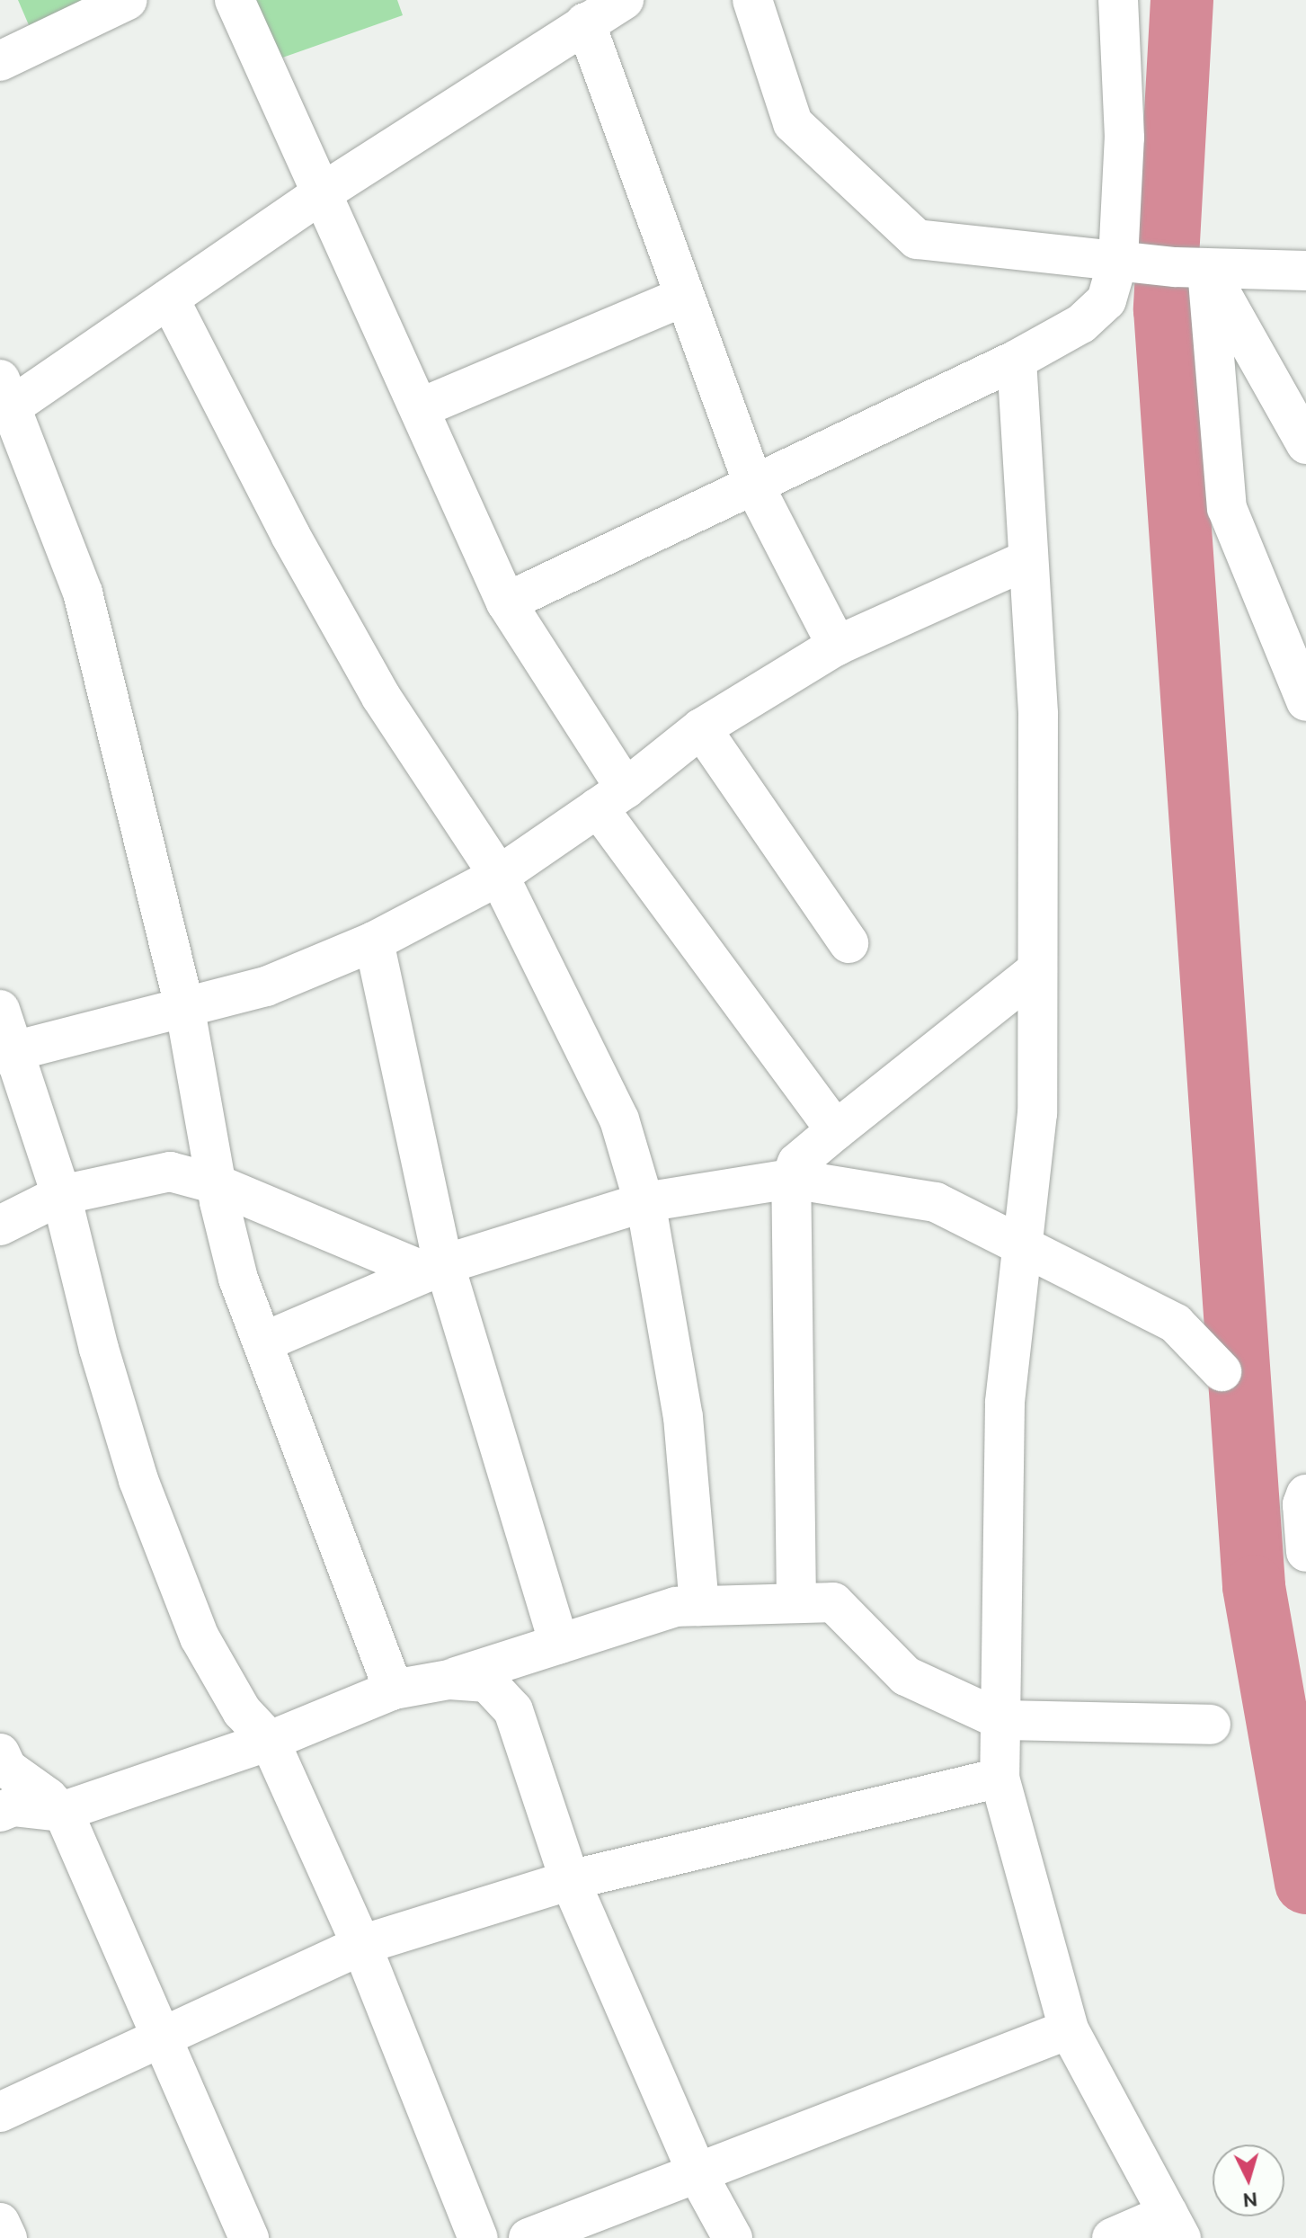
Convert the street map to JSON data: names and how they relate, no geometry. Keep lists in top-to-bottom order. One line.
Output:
{"north":"bottom"}
